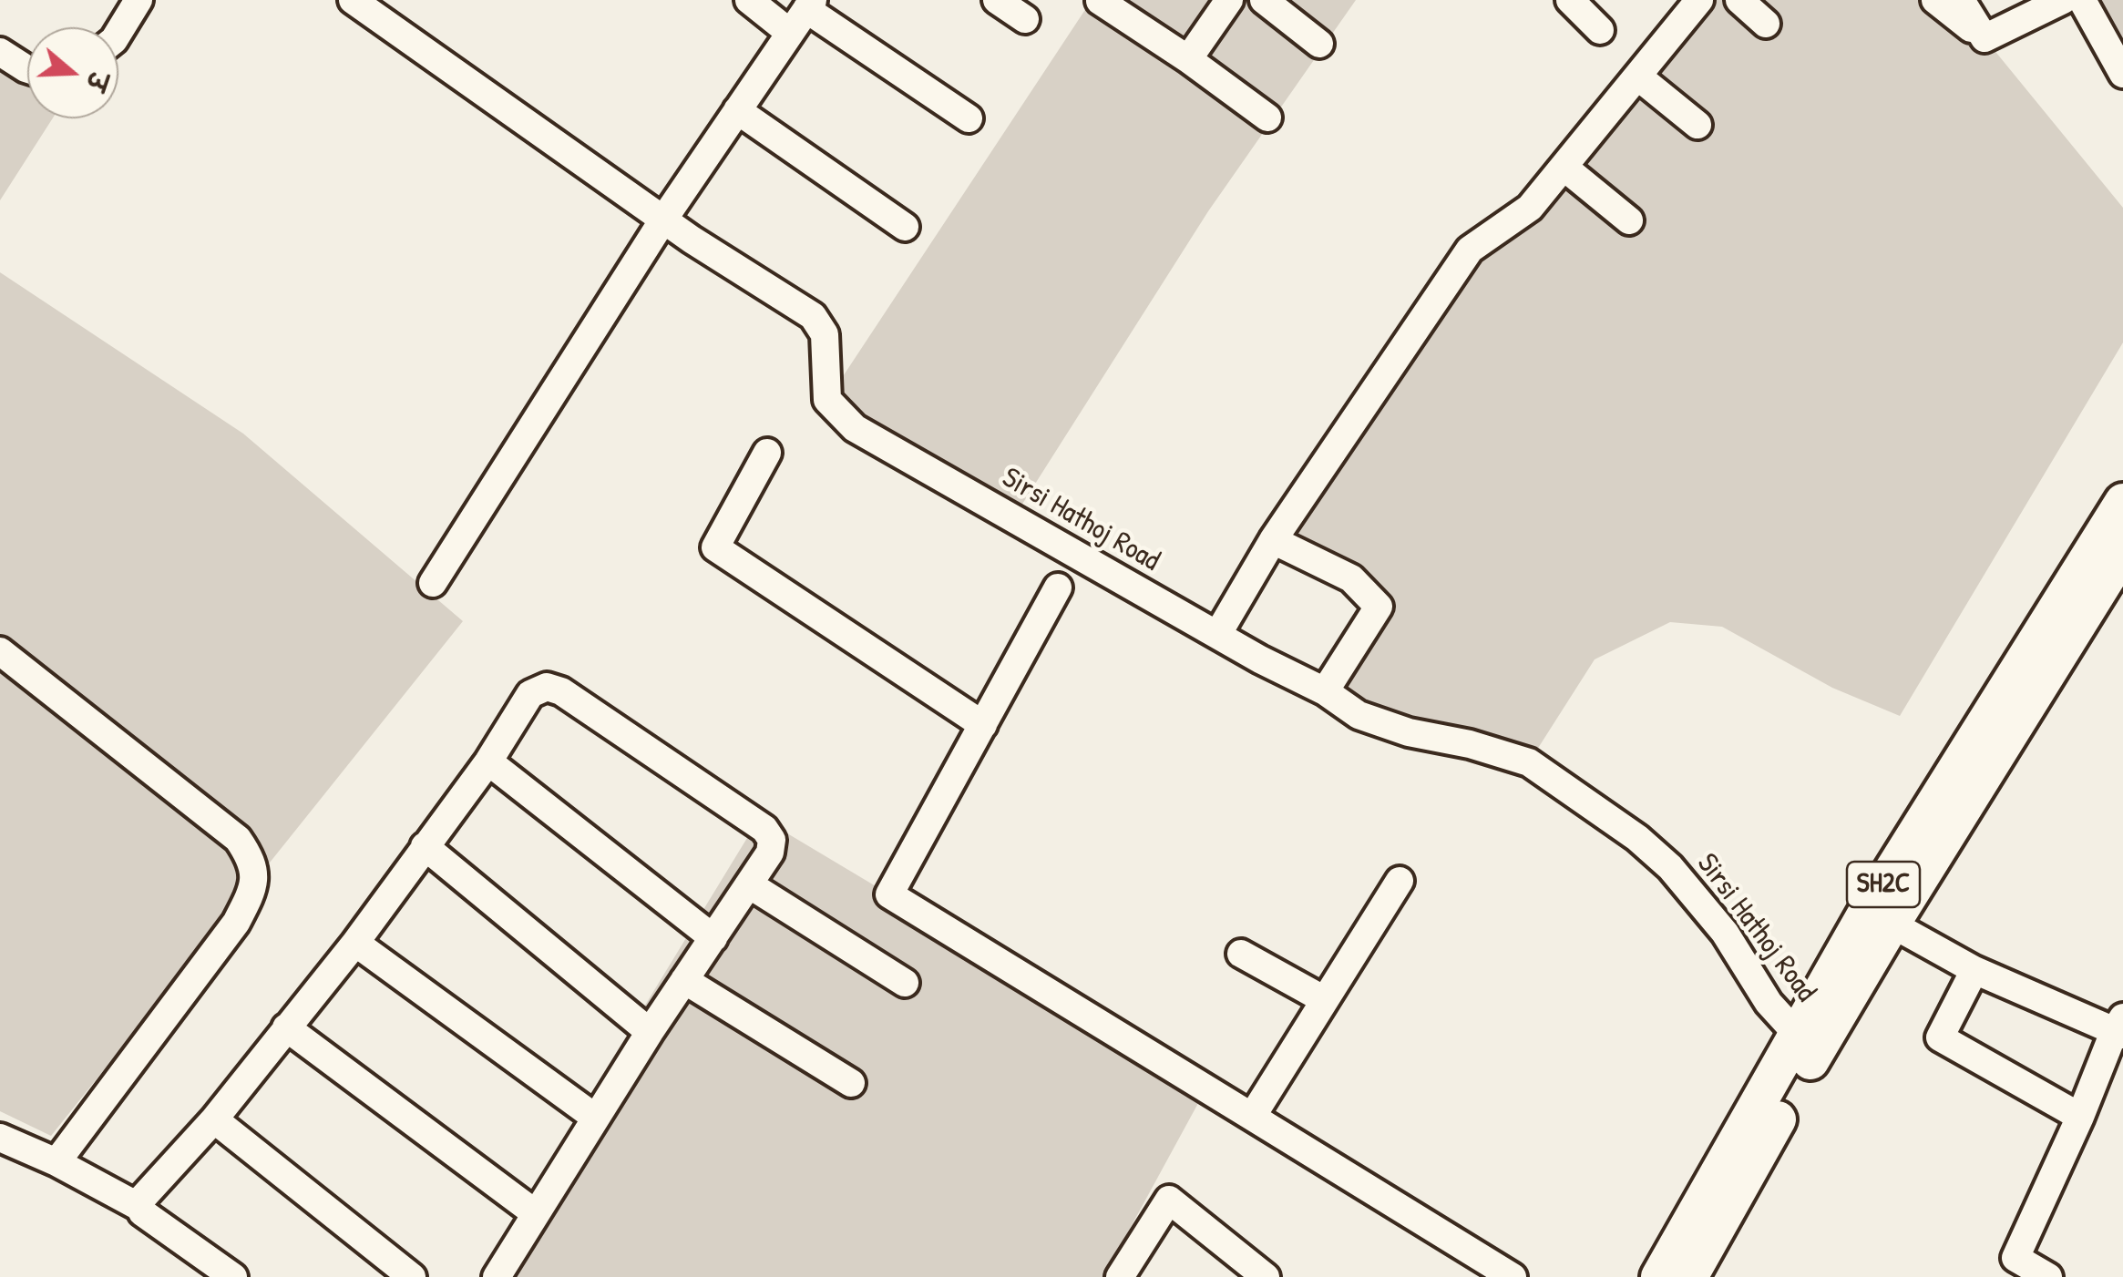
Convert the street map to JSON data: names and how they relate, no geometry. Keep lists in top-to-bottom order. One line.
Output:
{"streets":{"main road":["SH2C"],"street":["Sirsi Hathoj Road"]},"crossings":[["Sirsi Hathoj Road","SH2C"]],"north":"right"}
